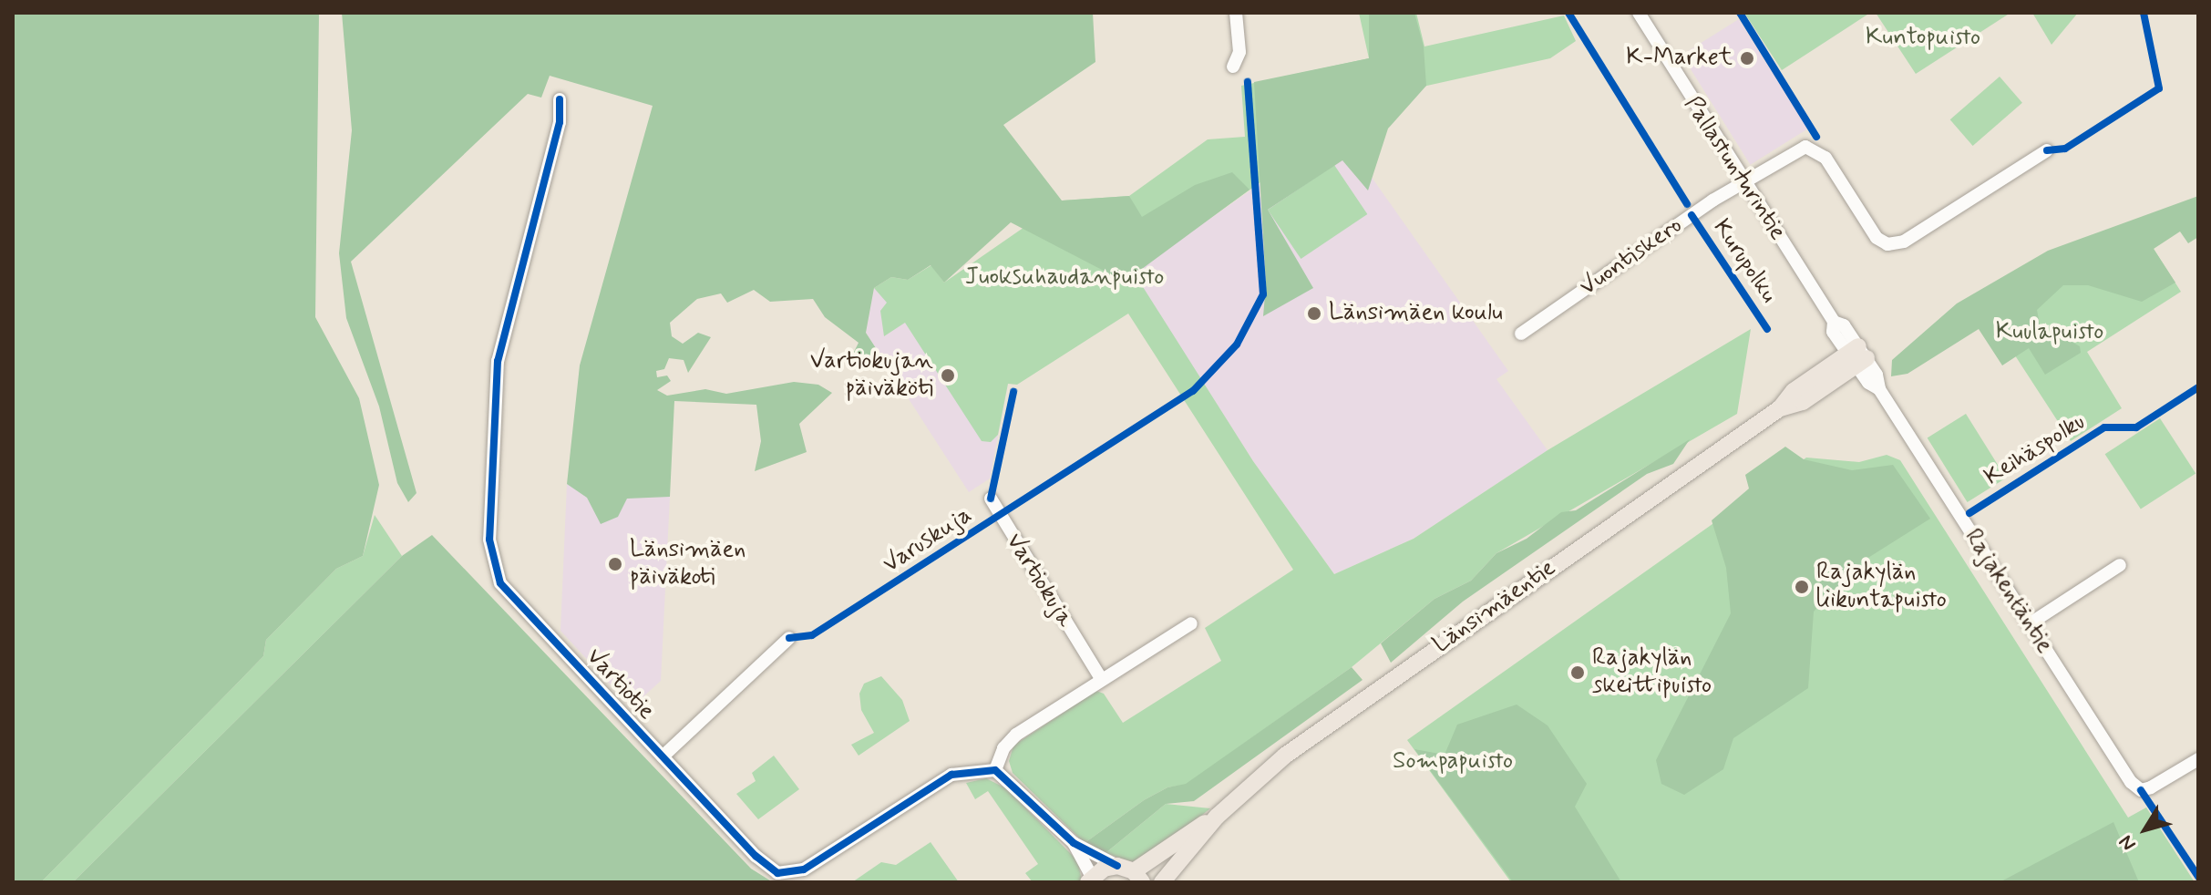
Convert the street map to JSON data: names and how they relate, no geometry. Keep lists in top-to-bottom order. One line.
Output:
{"streets":{"main road":["Länsimäentie"],"street":["Pallastunturintie","Vuontiskero","Vartiokuja","Rajakentäntie","Vartiotie"],"cycle path":["Kurupolku","Keihäspolku","Varuskuja"]},"crossings":[["Pallastunturintie","Vuontiskero"],["Pallastunturintie","Rajakentäntie"],["Pallastunturintie","Länsimäentie"],["Rajakentäntie","Länsimäentie"]],"parks":["Kuntopuisto","Juoksuhaudanpuisto","Kuulapuisto","Sompapuisto"],"places":["K-Market","Länsimäen koulu","Vartiokujan päiväköti","Länsimäen päiväkoti","Rajakylän liikuntapuisto","Rajakylän skeittipuisto"],"north":"bottom left"}
